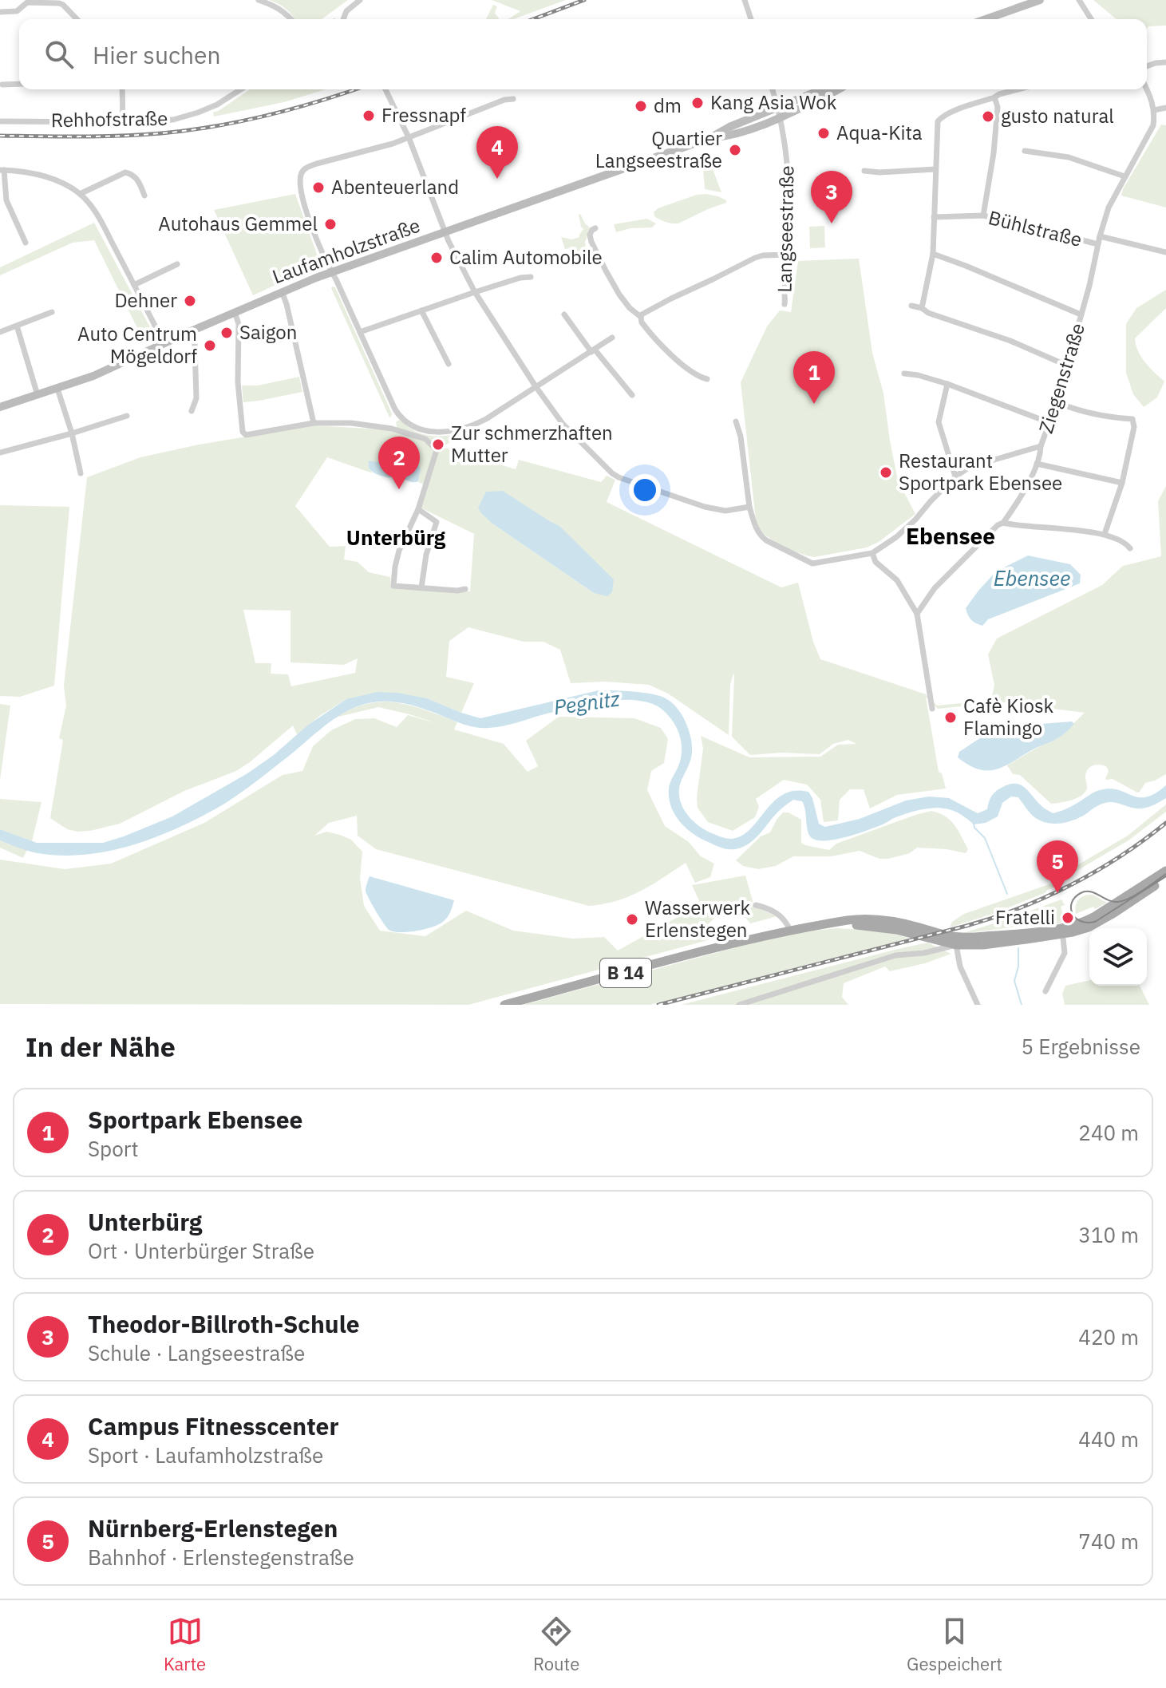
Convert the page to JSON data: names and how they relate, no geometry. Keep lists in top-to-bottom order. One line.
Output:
{"streets":{"main road":["Laufamholzstraße","B 14"],"street":["Rehhofstraße","Langseestraße","Bühlstraße","Ziegenstraße"]},"crossings":[["Langseestraße","Laufamholzstraße"],["Bühlstraße","Ziegenstraße"]],"districts":["Ebensee","Unterbürg"],"water":["Ebensee","Pegnitz"],"places":["Kang Asia Wok","dm","Fressnapf","gusto natural","Aqua-Kita","Quartier Langseestraße","Abenteuerland","Autohaus Gemmel","Calim Automobile","Dehner","Saigon","Auto Centrum Mögeldorf","Zur schmerzhaften Mutter","Restaurant Sportpark Ebensee","Cafè Kiosk Flamingo","Fratelli","Wasserwerk Erlenstegen"],"page":{"search":"Hier suchen","pins":["4","3","1","2","5"],"heading":["In der Nähe","5 Ergebnisse"],"list":[{"mark":"1","name":"Sportpark Ebensee","note":"Sport","value":"240 m"},{"mark":"2","name":"Unterbürg","note":"Ort · Unterbürger Straße","value":"310 m"},{"mark":"3","name":"Theodor-Billroth-Schule","note":"Schule · Langseestraße","value":"420 m"},{"mark":"4","name":"Campus Fitnesscenter","note":"Sport · Laufamholzstraße","value":"440 m"},{"mark":"5","name":"Nürnberg-Erlenstegen","note":"Bahnhof · Erlenstegenstraße","value":"740 m"}],"nav":["Karte","Route","Gespeichert"]}}
